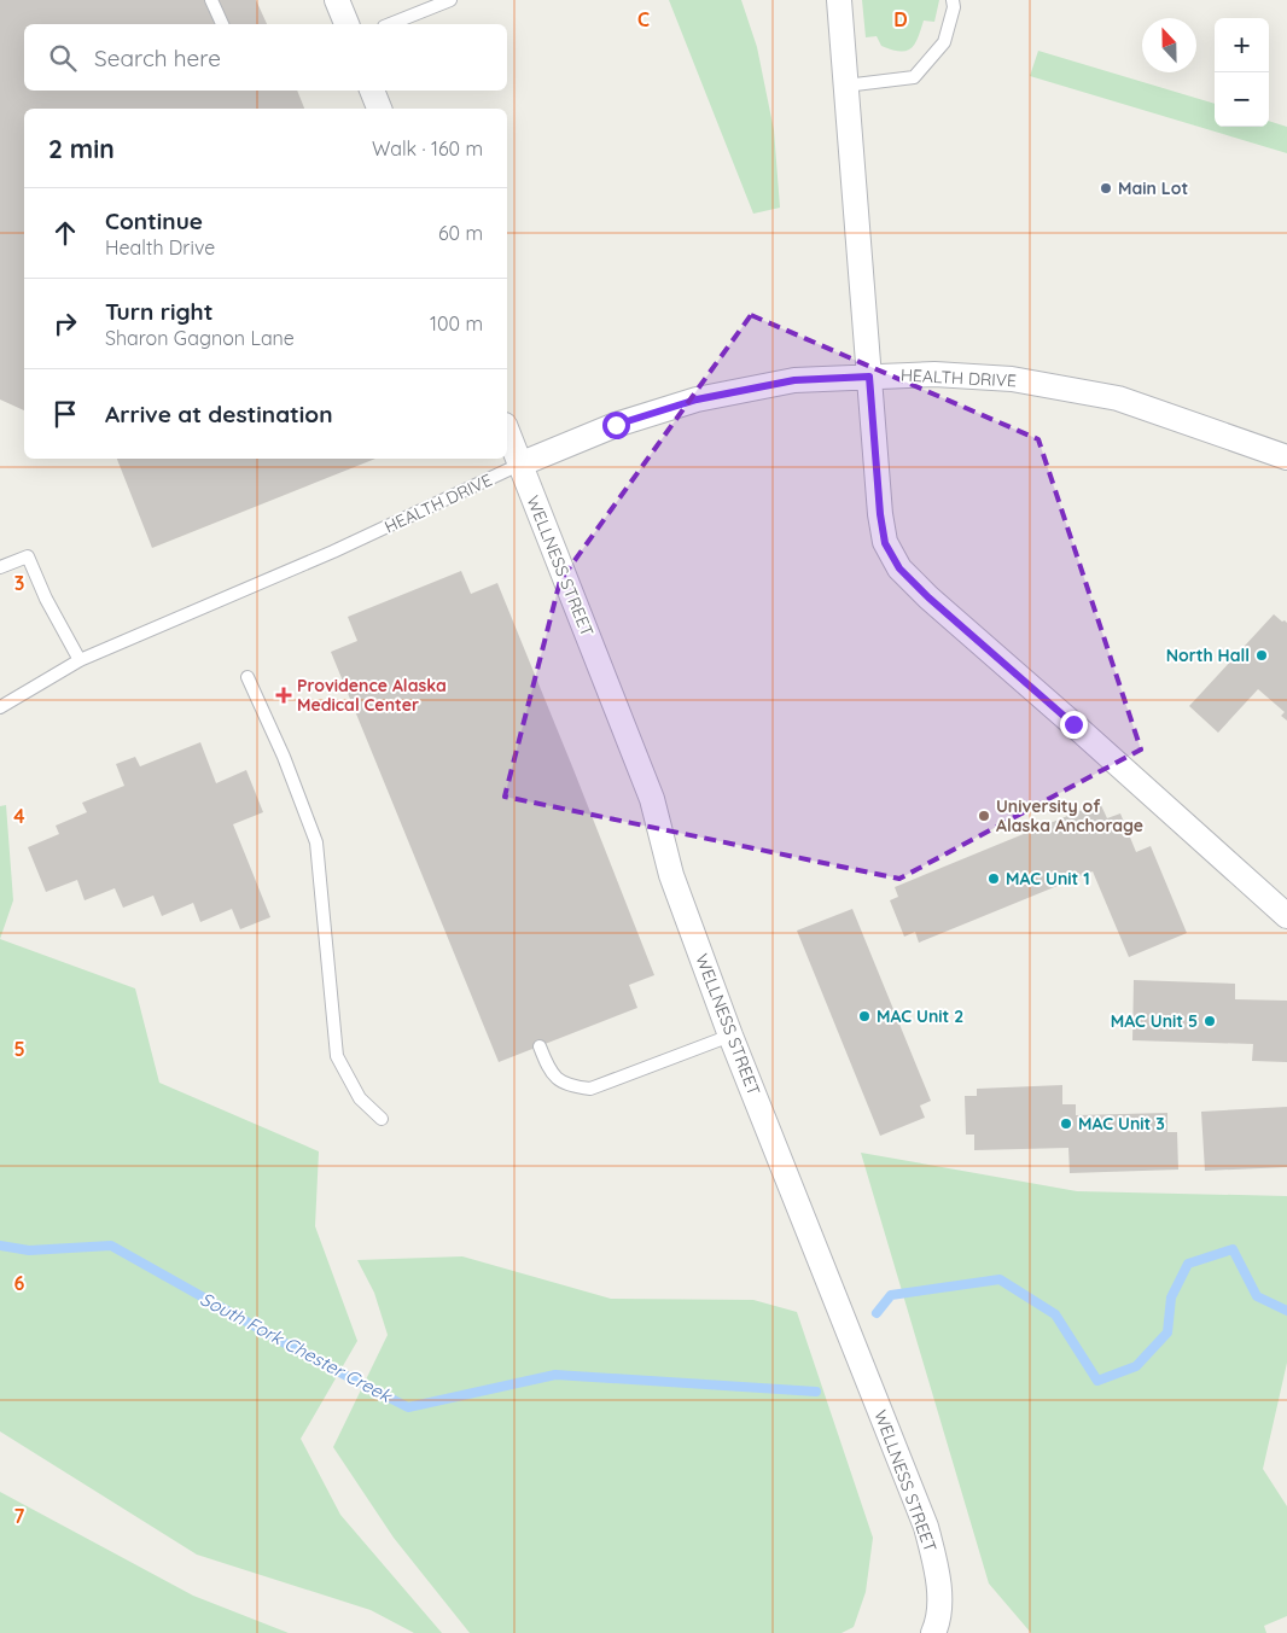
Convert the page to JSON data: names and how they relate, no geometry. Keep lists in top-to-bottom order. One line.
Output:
{"streets":{"street":["HEALTH DRIVE","WELLNESS STREET"]},"crossings":[["HEALTH DRIVE","WELLNESS STREET"]],"water":["South Fork Chester Creek"],"places":{"other":["Main Lot","North Hall","University of Alaska Anchorage","MAC Unit 1","MAC Unit 2","MAC Unit 5","MAC Unit 3"],"health":["Providence Alaska Medical Center"]},"north":"top","page":{"map_buttons":["+","−"],"search":"Search here","heading":["2 min","Walk · 160 m"],"list":[["Continue","Health Drive","60 m"],["Turn right","Sharon Gagnon Lane","100 m"],"Arrive at destination"]},"grid":{"columns":["C","D"],"rows":["3","4","5","6","7"]}}
